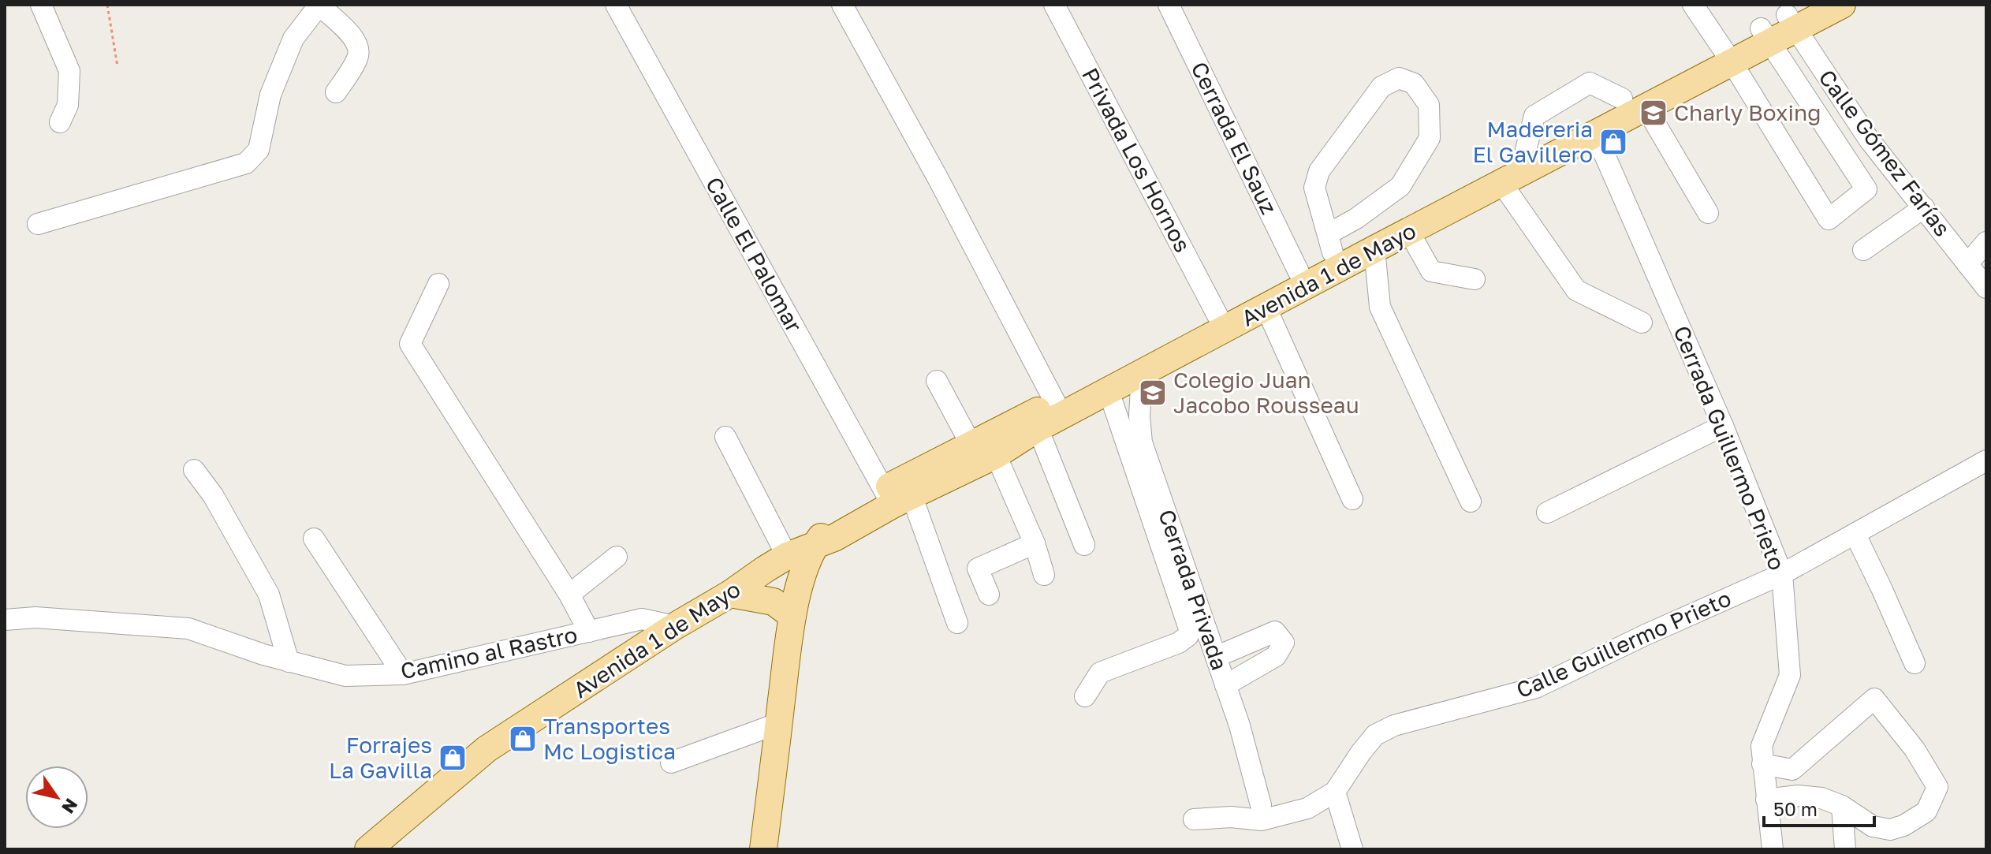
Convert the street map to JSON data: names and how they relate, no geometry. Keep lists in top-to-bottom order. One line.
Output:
{"streets":{"main road":["Avenida 1 de Mayo"],"street":["Cerrada El Sauz","Calle Gómez Farías","Privada Los Hornos","Calle El Palomar","Cerrada Guillermo Prieto","Cerrada Privada","Calle Guillermo Prieto","Camino al Rastro"]},"crossings":[["Cerrada El Sauz","Avenida 1 de Mayo"],["Calle Gómez Farías","Avenida 1 de Mayo"],["Privada Los Hornos","Avenida 1 de Mayo"],["Calle El Palomar","Avenida 1 de Mayo"],["Avenida 1 de Mayo","Cerrada Guillermo Prieto"],["Avenida 1 de Mayo","Cerrada Privada"],["Avenida 1 de Mayo","Camino al Rastro"],["Cerrada Guillermo Prieto","Calle Guillermo Prieto"]],"places":{"school or university":["Charly Boxing","Colegio Juan Jacobo Rousseau"],"shop":["Madereria El Gavillero","Transportes Mc Logistica","Forrajes La Gavilla"]},"scale_bar":"50 m","north":"bottom right"}
